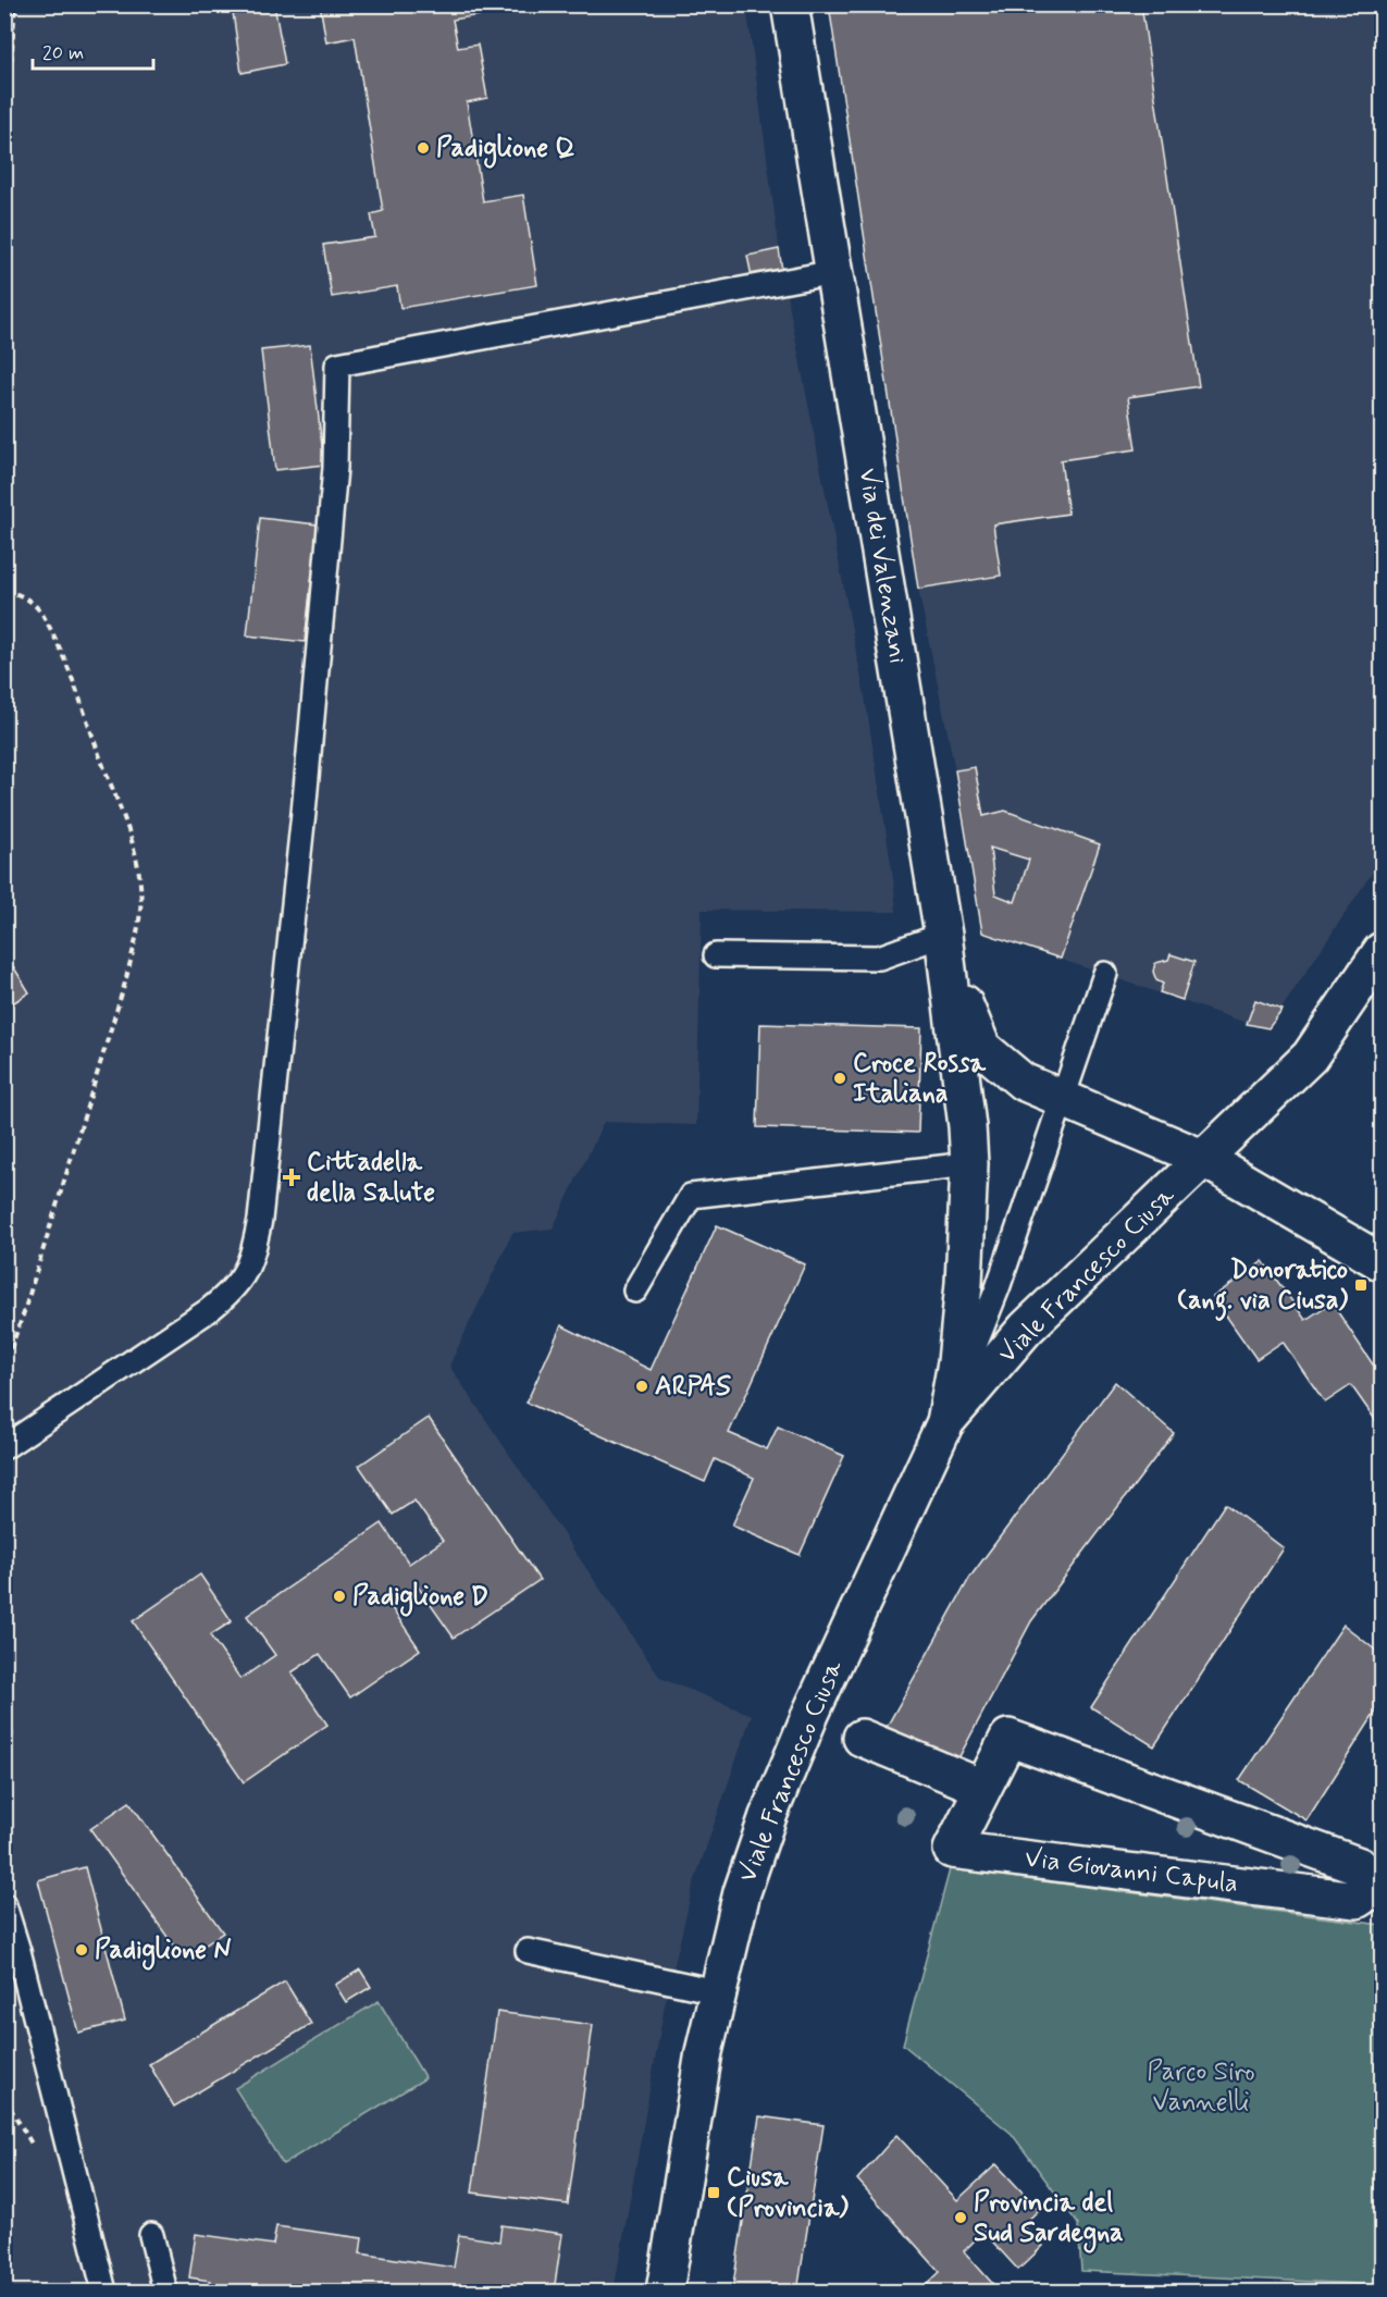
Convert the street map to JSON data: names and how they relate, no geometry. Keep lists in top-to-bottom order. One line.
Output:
{"streets":{"street":["Via dei Valenzani","Viale Francesco Ciusa","Via Giovanni Capula"]},"crossings":[["Via dei Valenzani","Viale Francesco Ciusa"]],"parks":["Parco Siro Vannelli"],"places":{"other":["Padiglione Q","Croce Rossa Italiana","ARPAS","Padiglione D","Padiglione N","Provincia del Sud Sardegna"],"health":["Cittadella della Salute"],"transit":["Donoratico (ang. via Ciusa)","Ciusa (Provincia)"]},"scale_bar":"20 m"}
